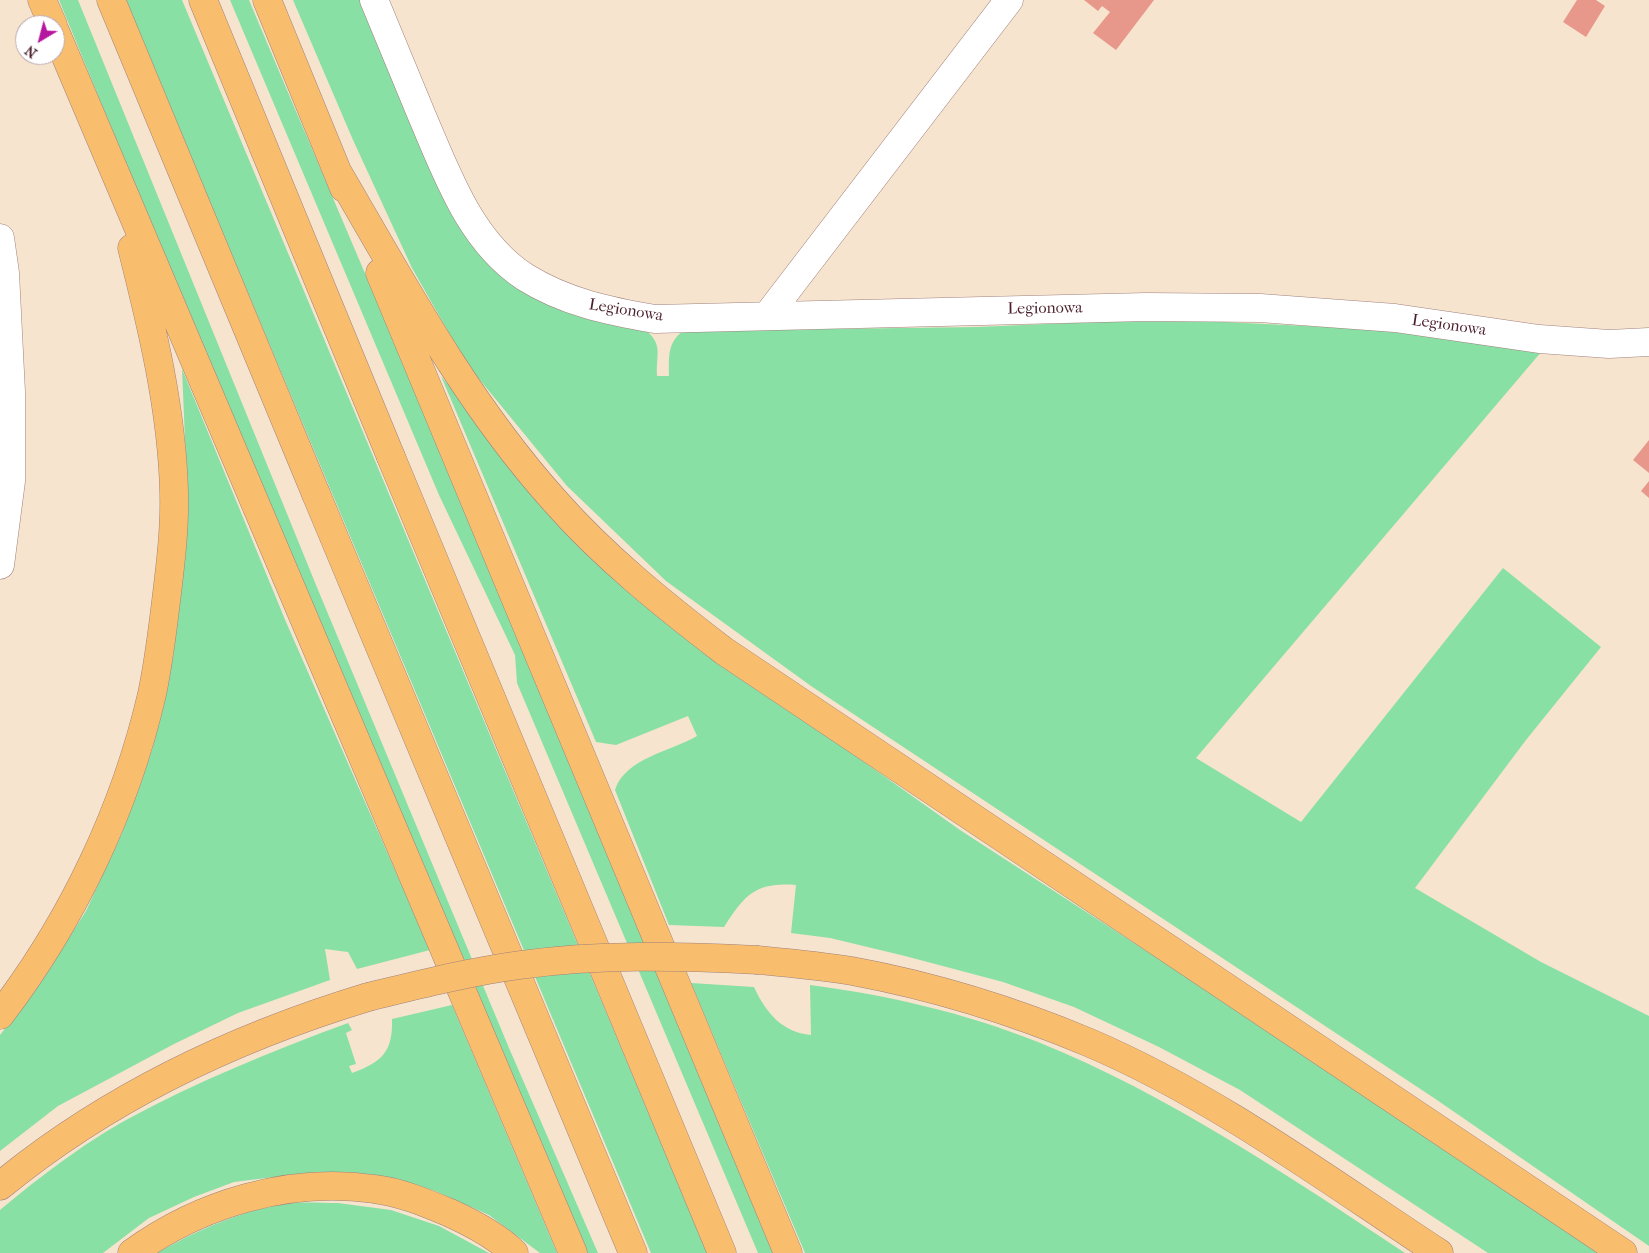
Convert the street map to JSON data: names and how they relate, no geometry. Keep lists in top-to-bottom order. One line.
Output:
{"streets":{"street":["Legionowa"]},"north":"bottom left"}
